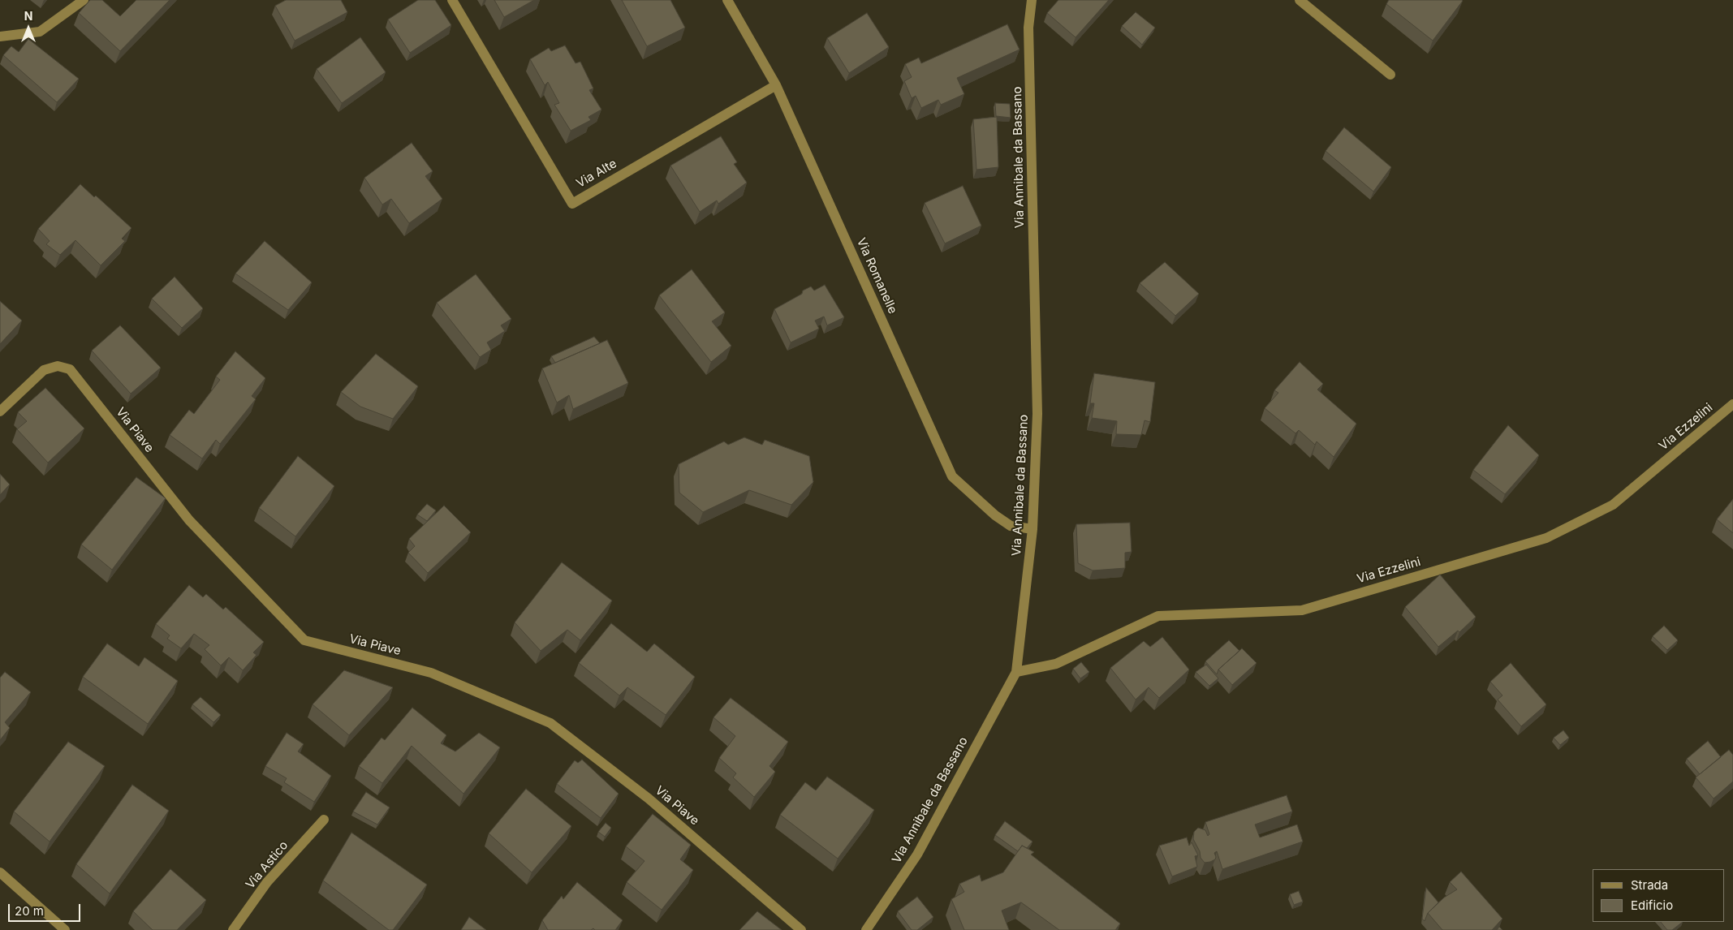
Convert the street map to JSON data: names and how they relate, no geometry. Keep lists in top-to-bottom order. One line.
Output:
{"streets":{"street":["Via Annibale da Bassano","Via Alte","Via Romanelle","Via Ezzelini","Via Piave","Via Astico"]},"crossings":[["Via Annibale da Bassano","Via Romanelle"],["Via Annibale da Bassano","Via Ezzelini"],["Via Alte","Via Romanelle"]],"legend":["Strada","Edificio"],"scale_bar":"20 m","north":"top"}
